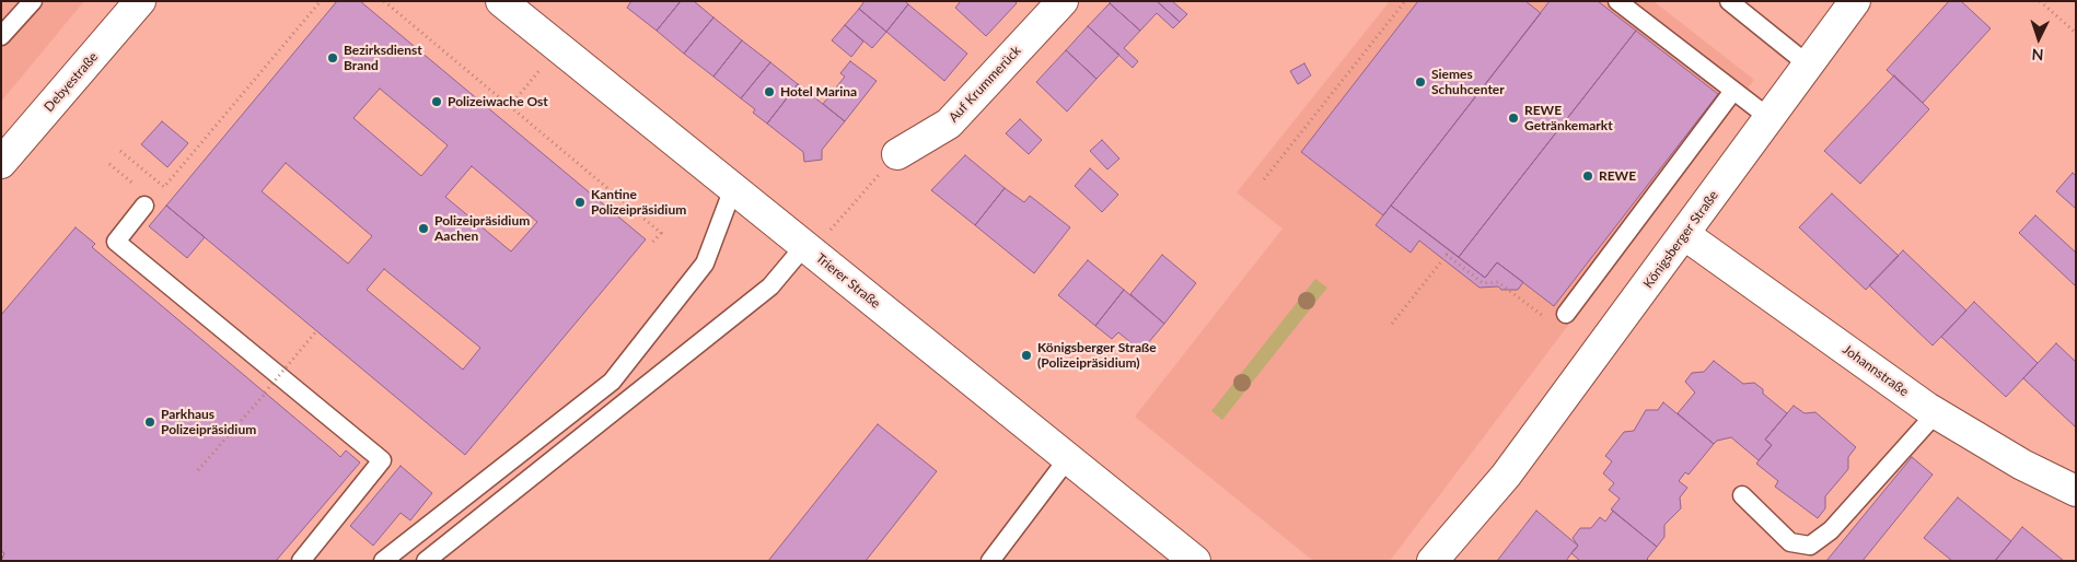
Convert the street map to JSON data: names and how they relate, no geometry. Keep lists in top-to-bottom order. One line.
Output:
{"streets":{"street":["Debyestraße","Auf Krummerück","Königsberger Straße","Trierer Straße","Johannstraße"]},"crossings":[["Königsberger Straße","Johannstraße"]],"places":["Bezirksdienst Brand","Siemes Schuhcenter","Hotel Marina","Polizeiwache Ost","REWE Getränkemarkt","REWE","Kantine Polizeipräsidium","Polizeipräsidium Aachen","Königsberger Straße (Polizeipräsidium)","Parkhaus Polizeipräsidium"],"north":"bottom"}
